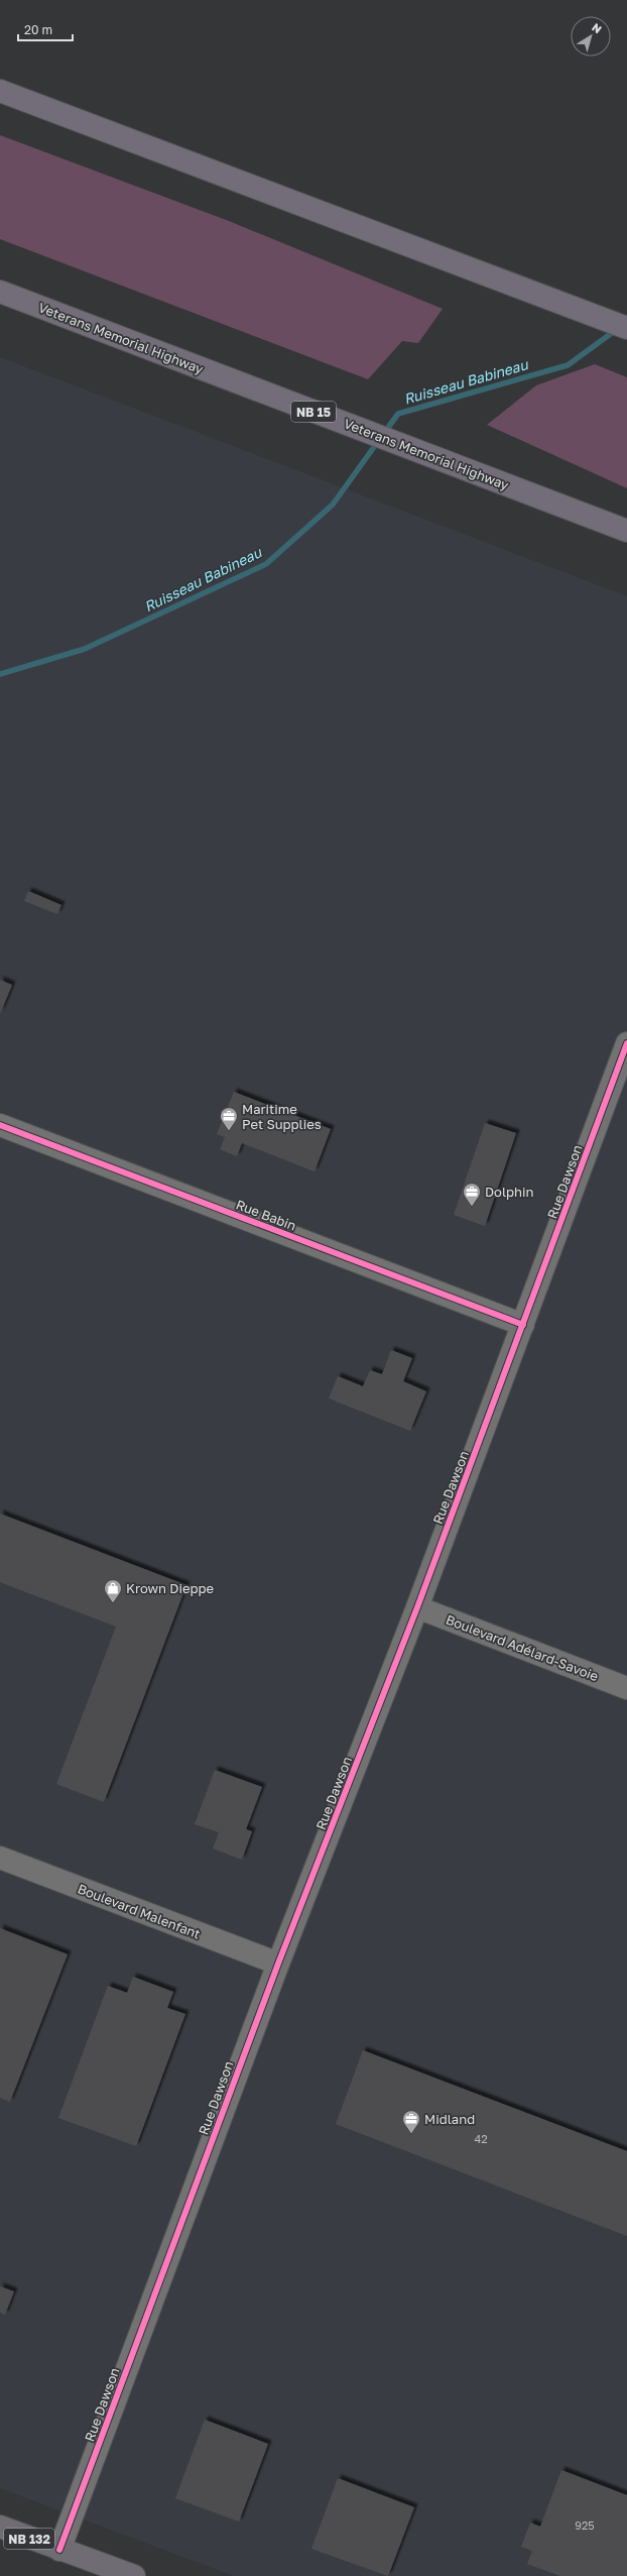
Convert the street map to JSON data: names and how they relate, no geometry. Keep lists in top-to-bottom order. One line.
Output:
{"streets":{"highway":["Veterans Memorial Highway","NB 15"],"main road":["NB 132"],"street":["Rue Dawson","Rue Babin","Boulevard Adélard-Savoie","Boulevard Malenfant"]},"crossings":[["Rue Dawson","Rue Babin"],["Rue Dawson","Boulevard Adélard-Savoie"],["Rue Dawson","Boulevard Malenfant"],["Rue Dawson","NB 132"]],"water":["Ruisseau Babineau"],"places":{"office":["Maritime Pet Supplies","Dolphin","Midland"],"shop":["Krown Dieppe"]},"house_numbers":["42","925"],"scale_bar":"20 m","north":"top right"}
